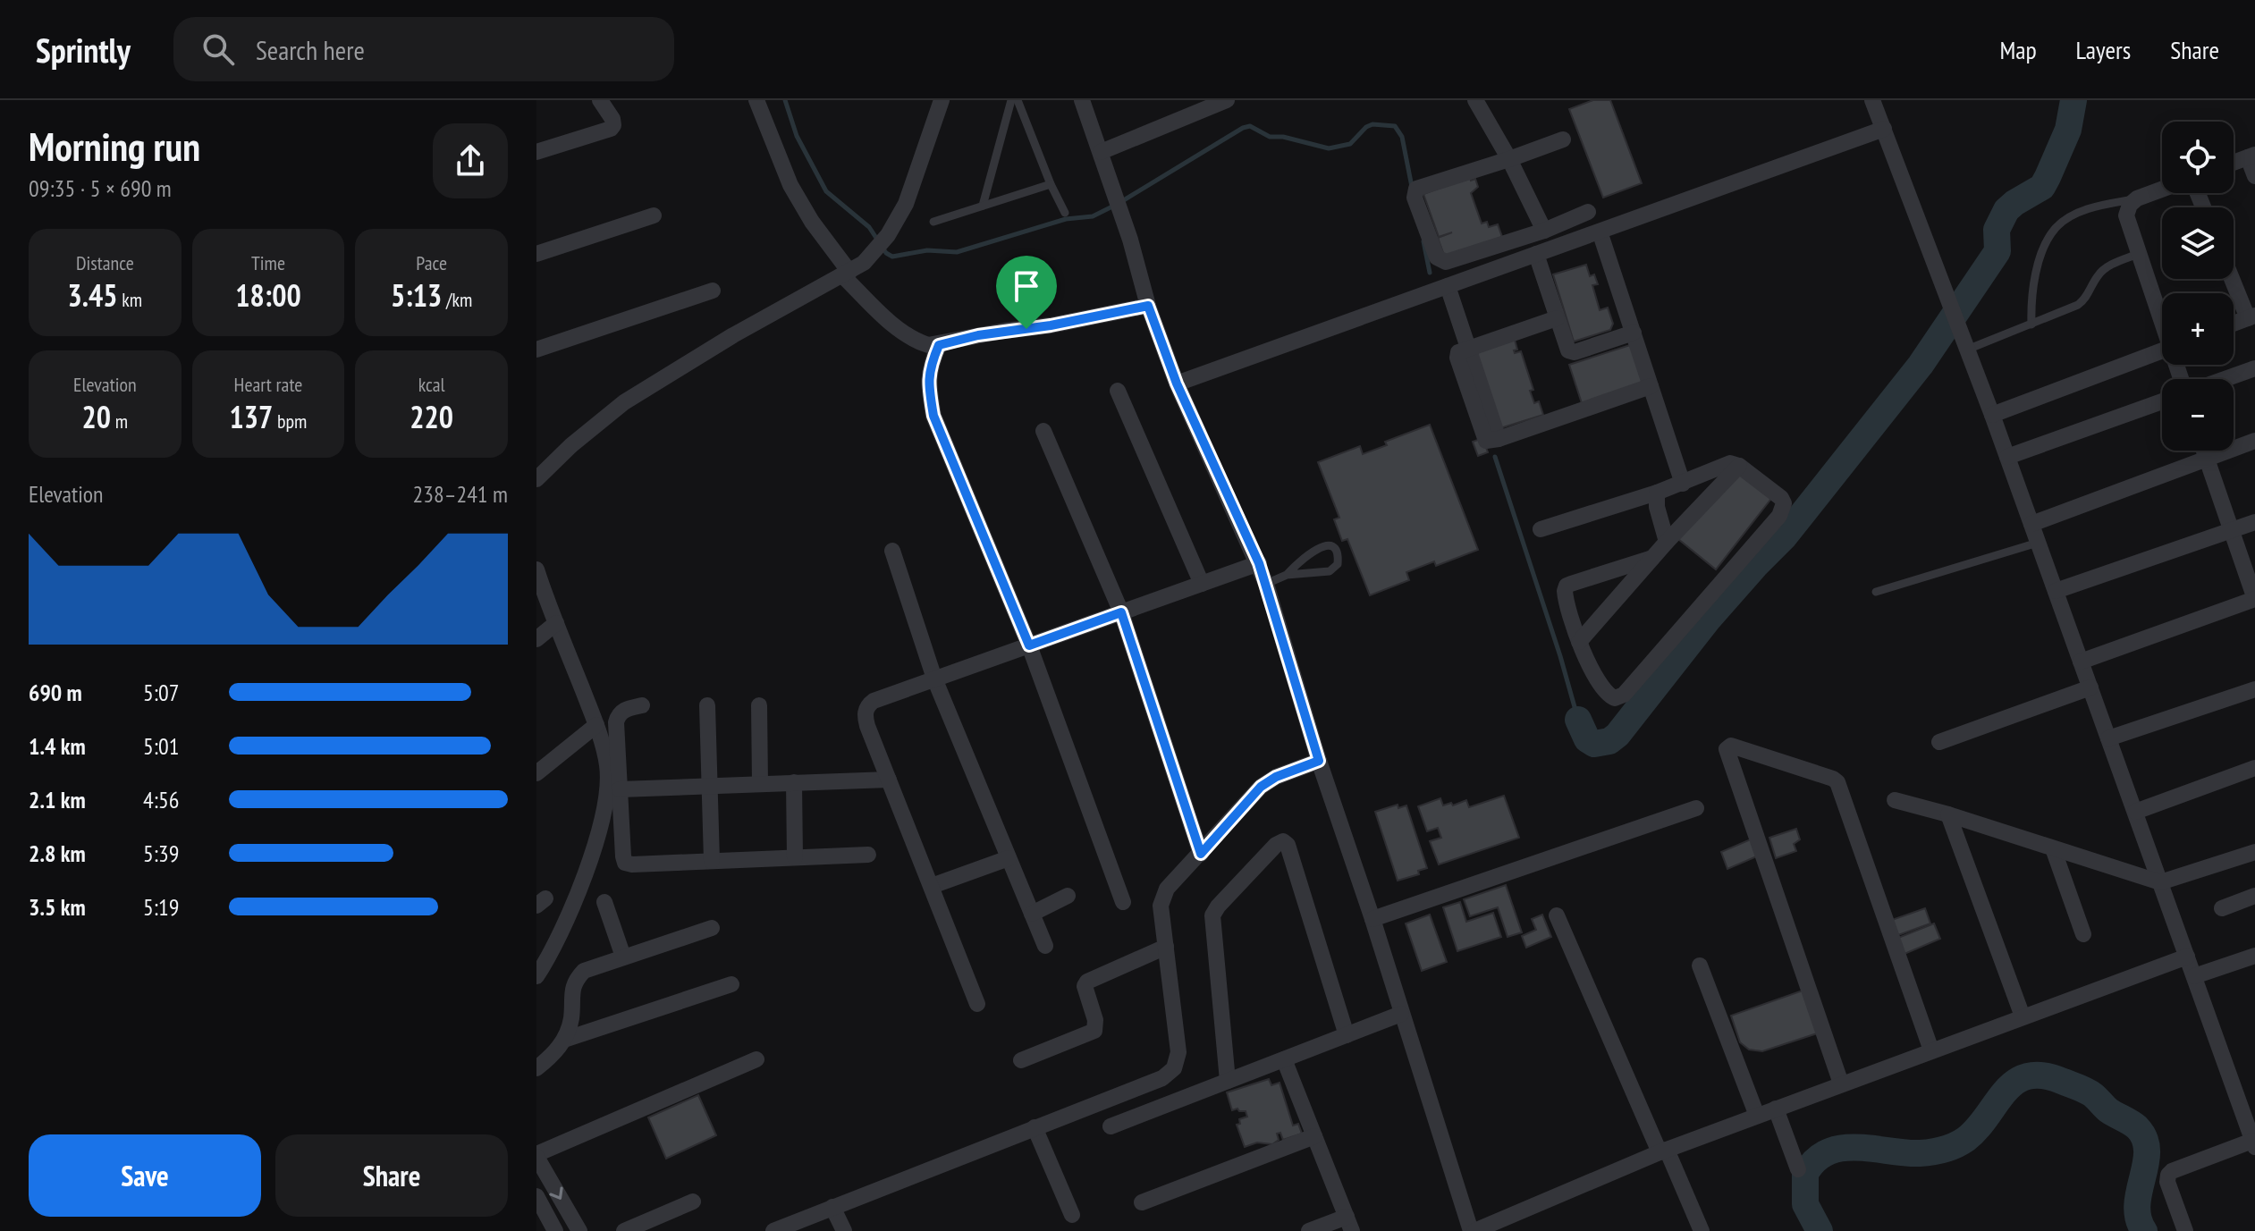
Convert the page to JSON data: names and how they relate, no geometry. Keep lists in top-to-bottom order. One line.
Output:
{"page":{"header":"Sprintly","search":"Search here","nav":["Map","Layers","Share"],"heading":["Morning run","09:35 · 5 × 690 m"],"map_buttons":["+","−"],"stats":[["Distance","3.45 km"],["Time","18:00"],["Pace","5:13 /km"],["Elevation","20 m"],["Heart rate","137 bpm"],["kcal","220"]],"chart":["Elevation","238–241 m"],"list":[{"name":"690 m","note":"5:07"},{"name":"1.4 km","note":"5:01"},{"name":"2.1 km","note":"4:56"},{"name":"2.8 km","note":"5:39"},{"name":"3.5 km","note":"5:19"}],"buttons":["Save","Share"]}}
